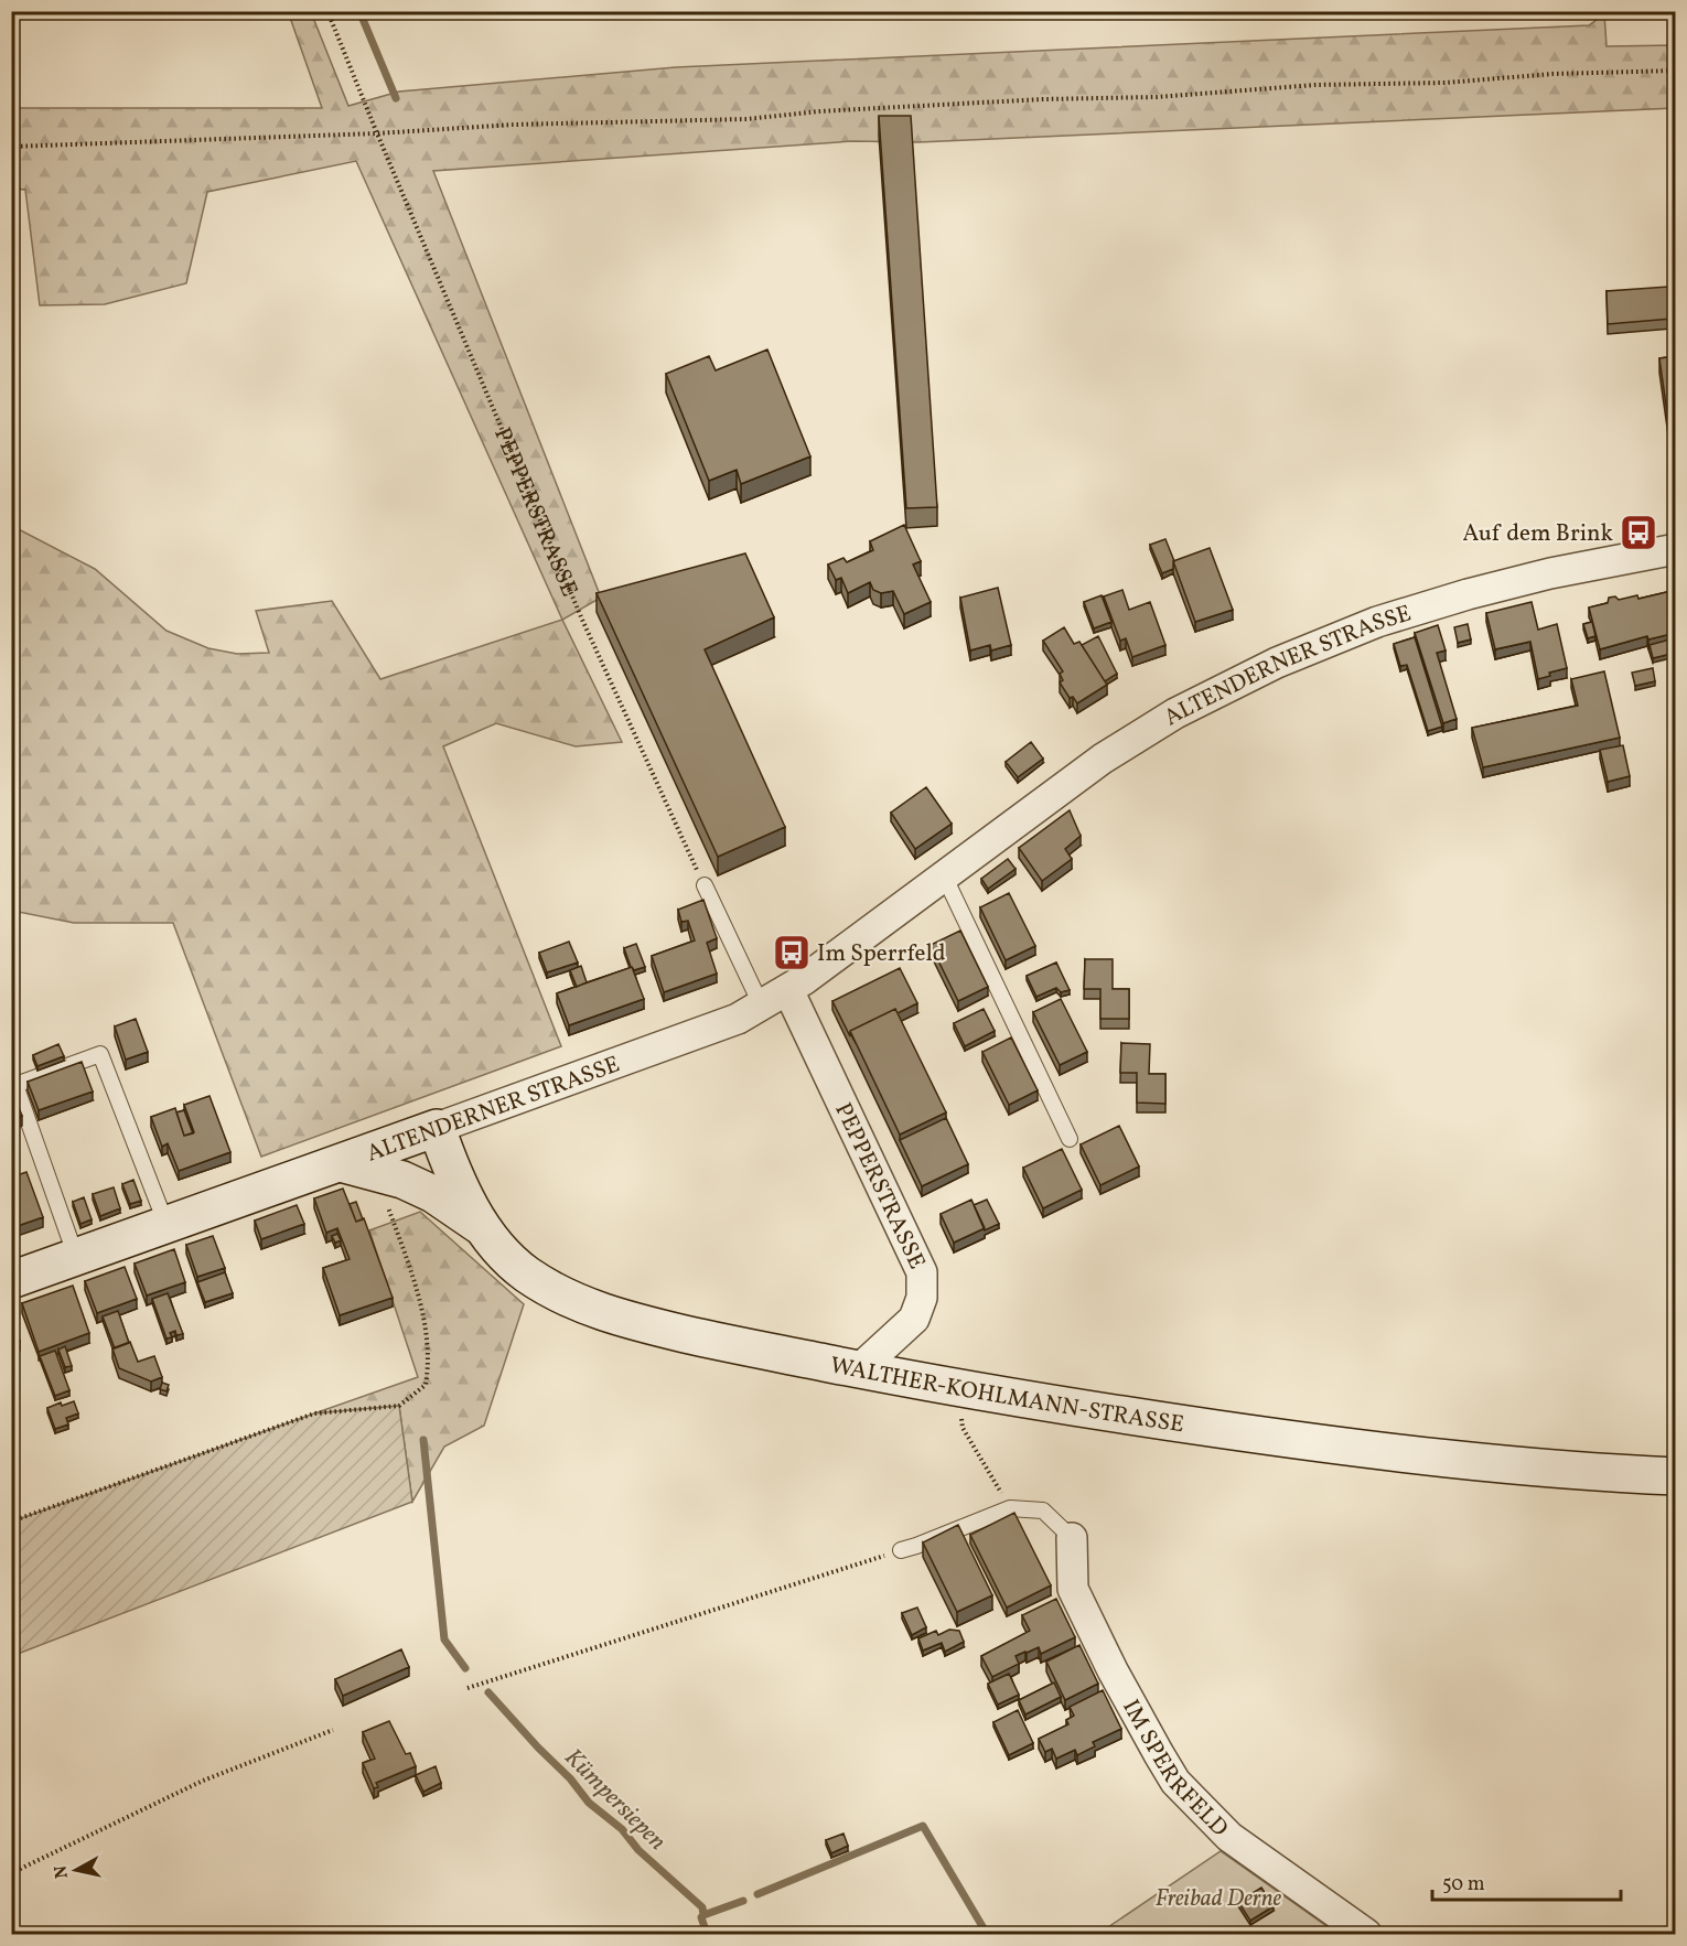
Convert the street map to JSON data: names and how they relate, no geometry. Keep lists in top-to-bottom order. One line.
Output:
{"streets":{"main road":["ALTENDERNER STRASSE","WALTHER-KOHLMANN-STRASSE"],"street":["PEPPERSTRASSE","IM SPERRFELD"]},"crossings":[["PEPPERSTRASSE","ALTENDERNER STRASSE"],["PEPPERSTRASSE","WALTHER-KOHLMANN-STRASSE"],["ALTENDERNER STRASSE","WALTHER-KOHLMANN-STRASSE"]],"water":["Kümpersiepen"],"parks":["Freibad Derne"],"places":{"bus stop":["Auf dem Brink","Im Sperrfeld"]},"scale_bar":"50 m","north":"left"}
